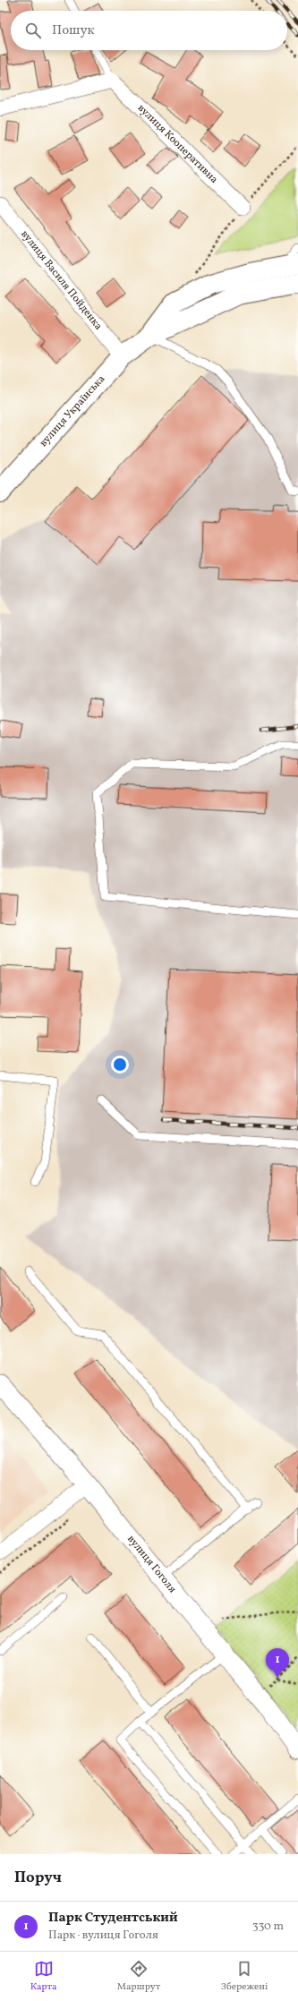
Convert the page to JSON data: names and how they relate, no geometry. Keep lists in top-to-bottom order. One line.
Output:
{"streets":{"main road":["вулиця Українська"],"street":["вулиця Кооперативна","вулиця Василя Пойденка","вулиця Гоголя"]},"crossings":[["вулиця Василя Пойденка","вулиця Українська"]],"page":{"search":"Пошук","pins":"1","heading":"Поруч","list":[{"mark":"1","name":"Парк Студентський","note":"Парк · вулиця Гоголя","value":"330 m"}],"nav":["Карта","Маршрут","Збережені"]}}
